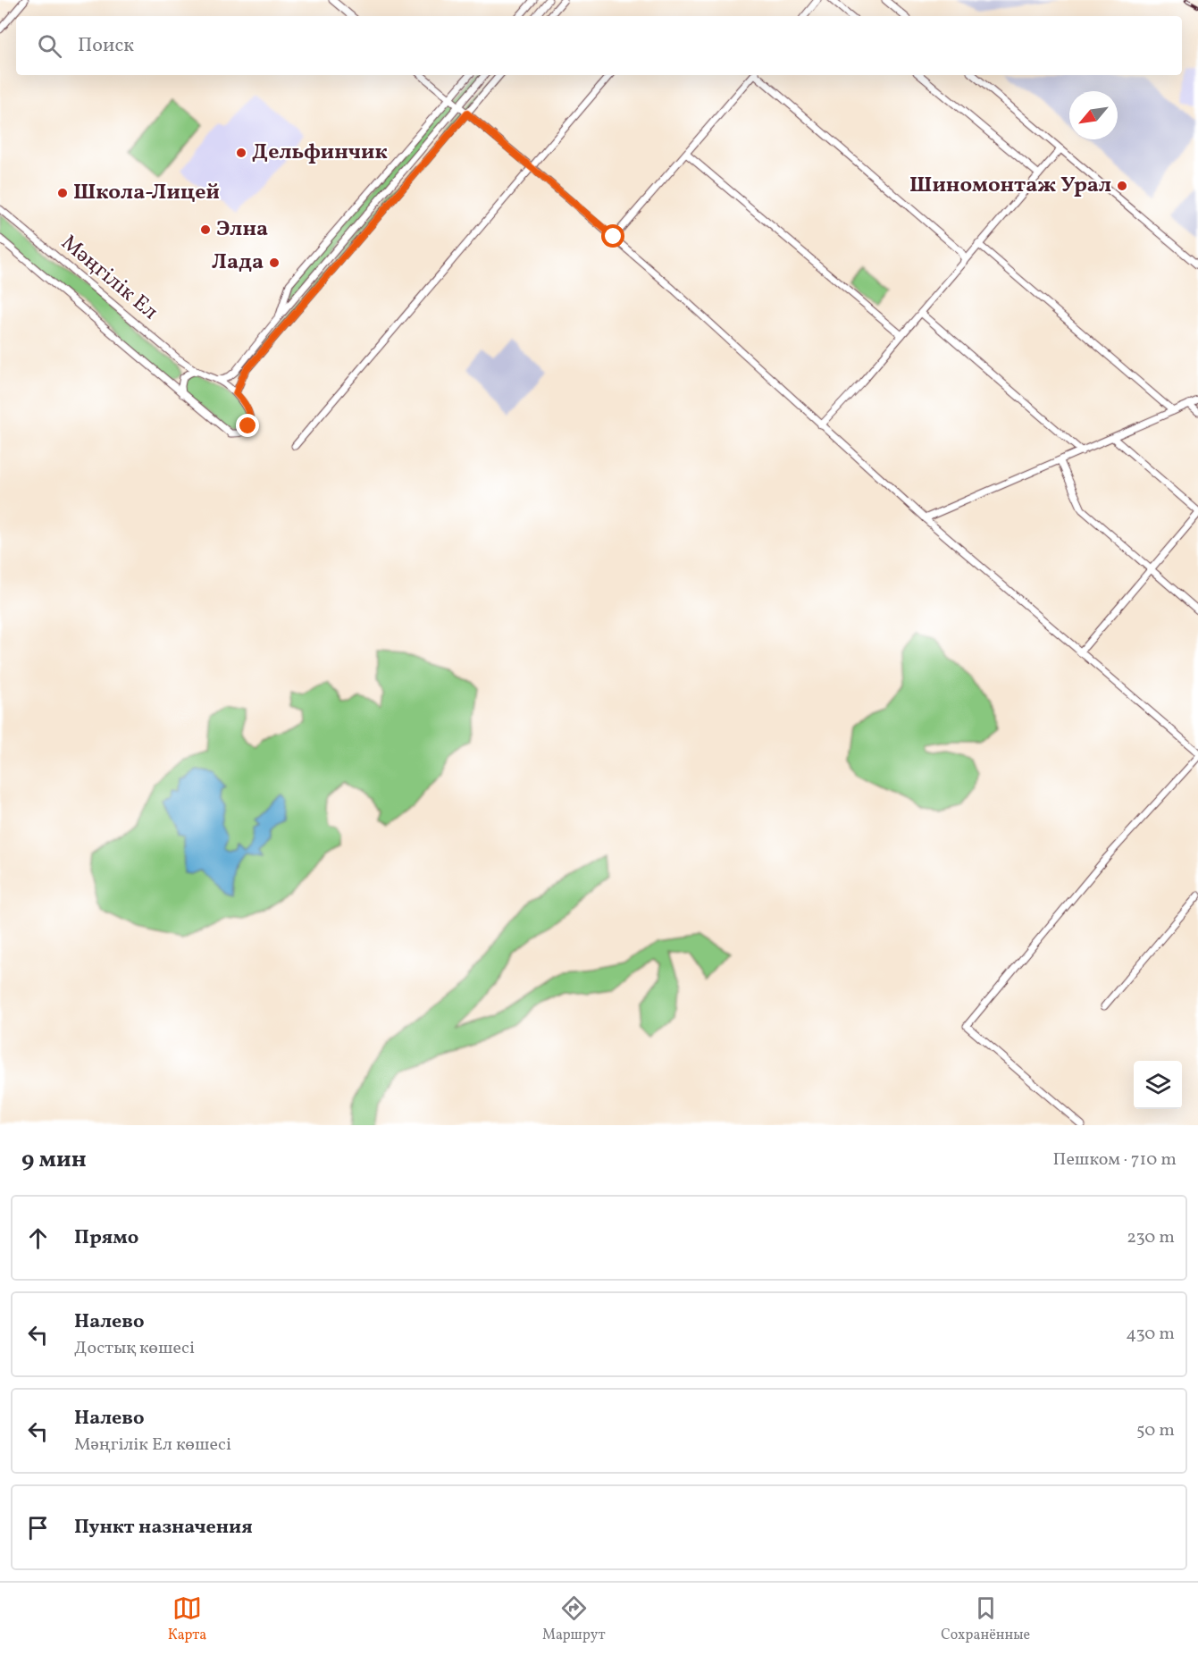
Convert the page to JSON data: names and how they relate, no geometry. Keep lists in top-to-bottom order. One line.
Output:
{"streets":{"street":["Мәңгілік Ел"]},"places":["Дельфинчик","Шиномонтаж Урал","Школа-Лицей","Элна","Лада"],"north":"bottom left","page":{"search":"Поиск","heading":["9 мин","Пешком · 710 m"],"list":[["Прямо","230 m"],["Налево","Достық көшесі","430 m"],["Налево","Мәңгілік Ел көшесі","50 m"],"Пункт назначения"],"nav":["Карта","Маршрут","Сохранённые"]}}
